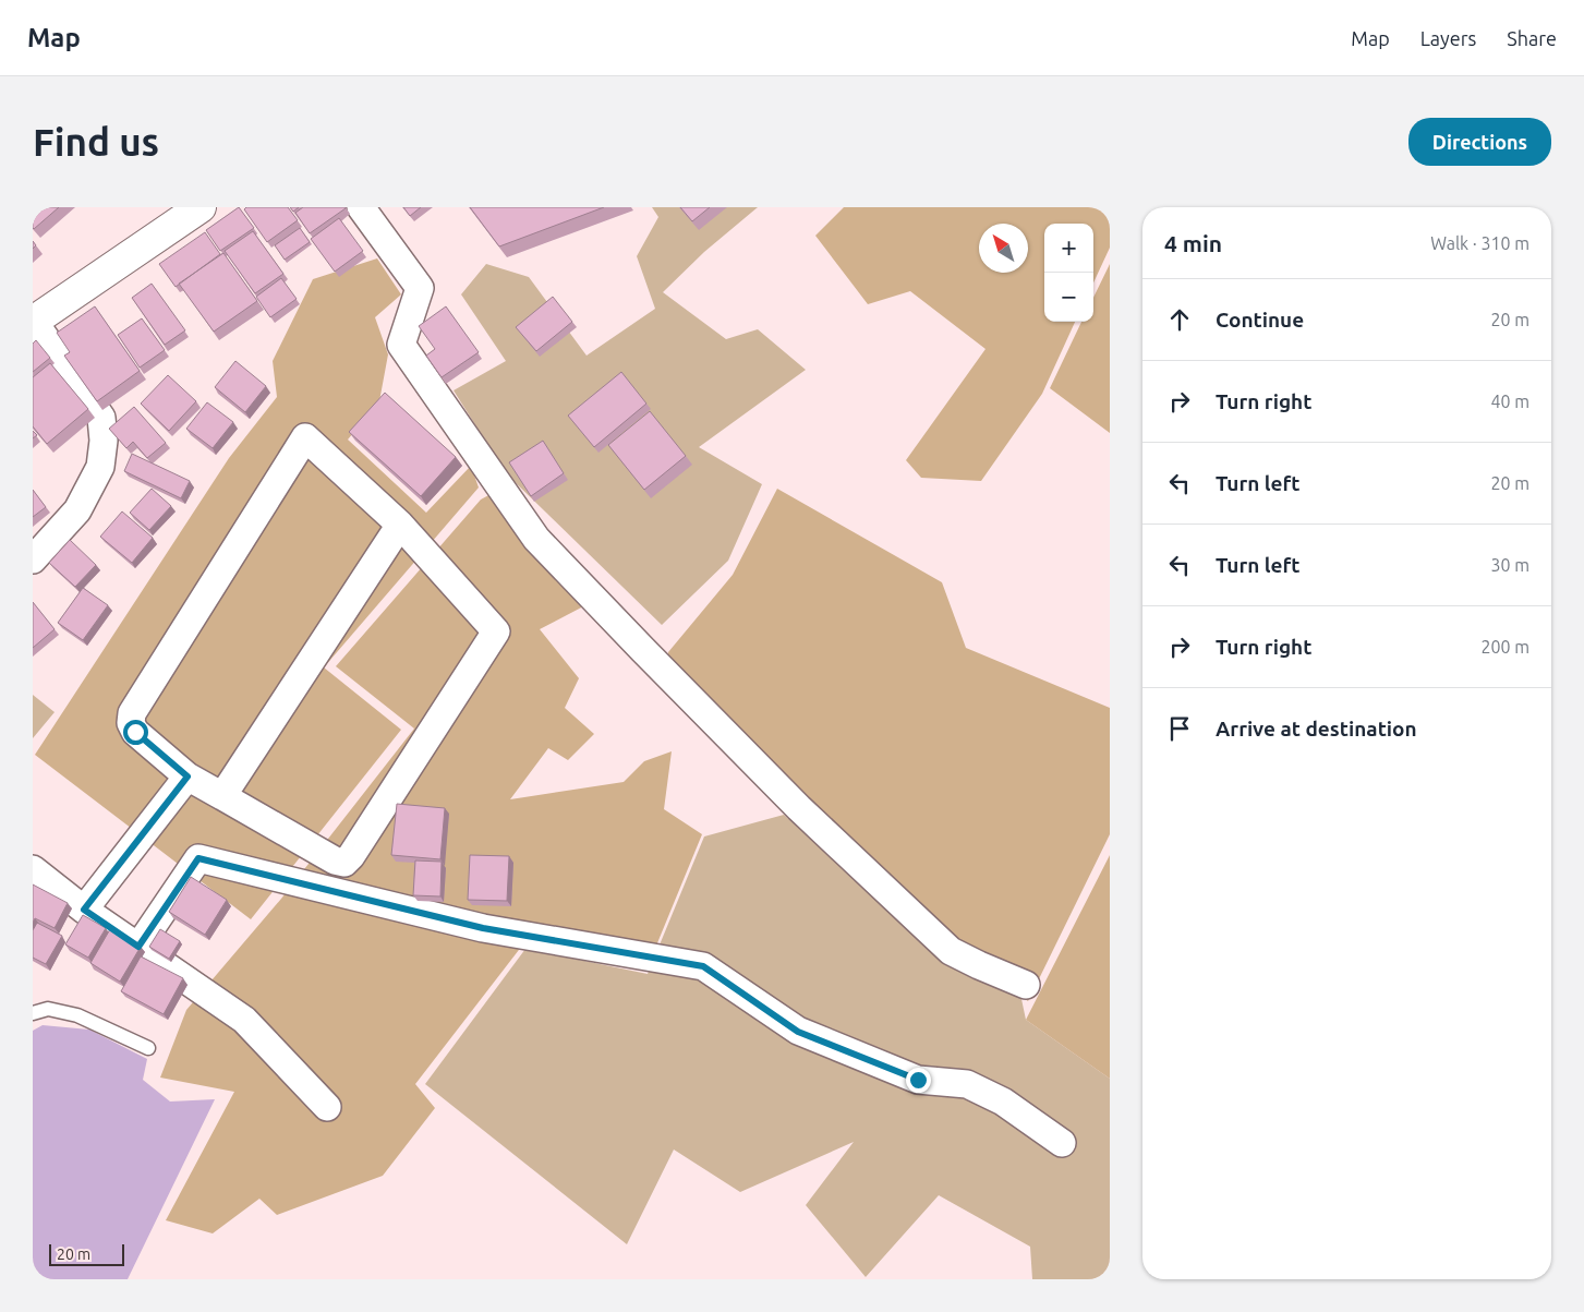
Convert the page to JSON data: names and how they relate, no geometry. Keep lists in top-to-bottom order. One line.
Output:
{"scale_bar":"20 m","north":"top left","page":{"header":"Map","nav":["Map","Layers","Share"],"buttons":"Directions","title":"Find us","heading":["4 min","Walk · 310 m"],"map_buttons":["+","−"],"list":[["Continue","20 m"],["Turn right","40 m"],["Turn left","20 m"],["Turn left","30 m"],["Turn right","200 m"],"Arrive at destination"],"scale":"20 m"}}
